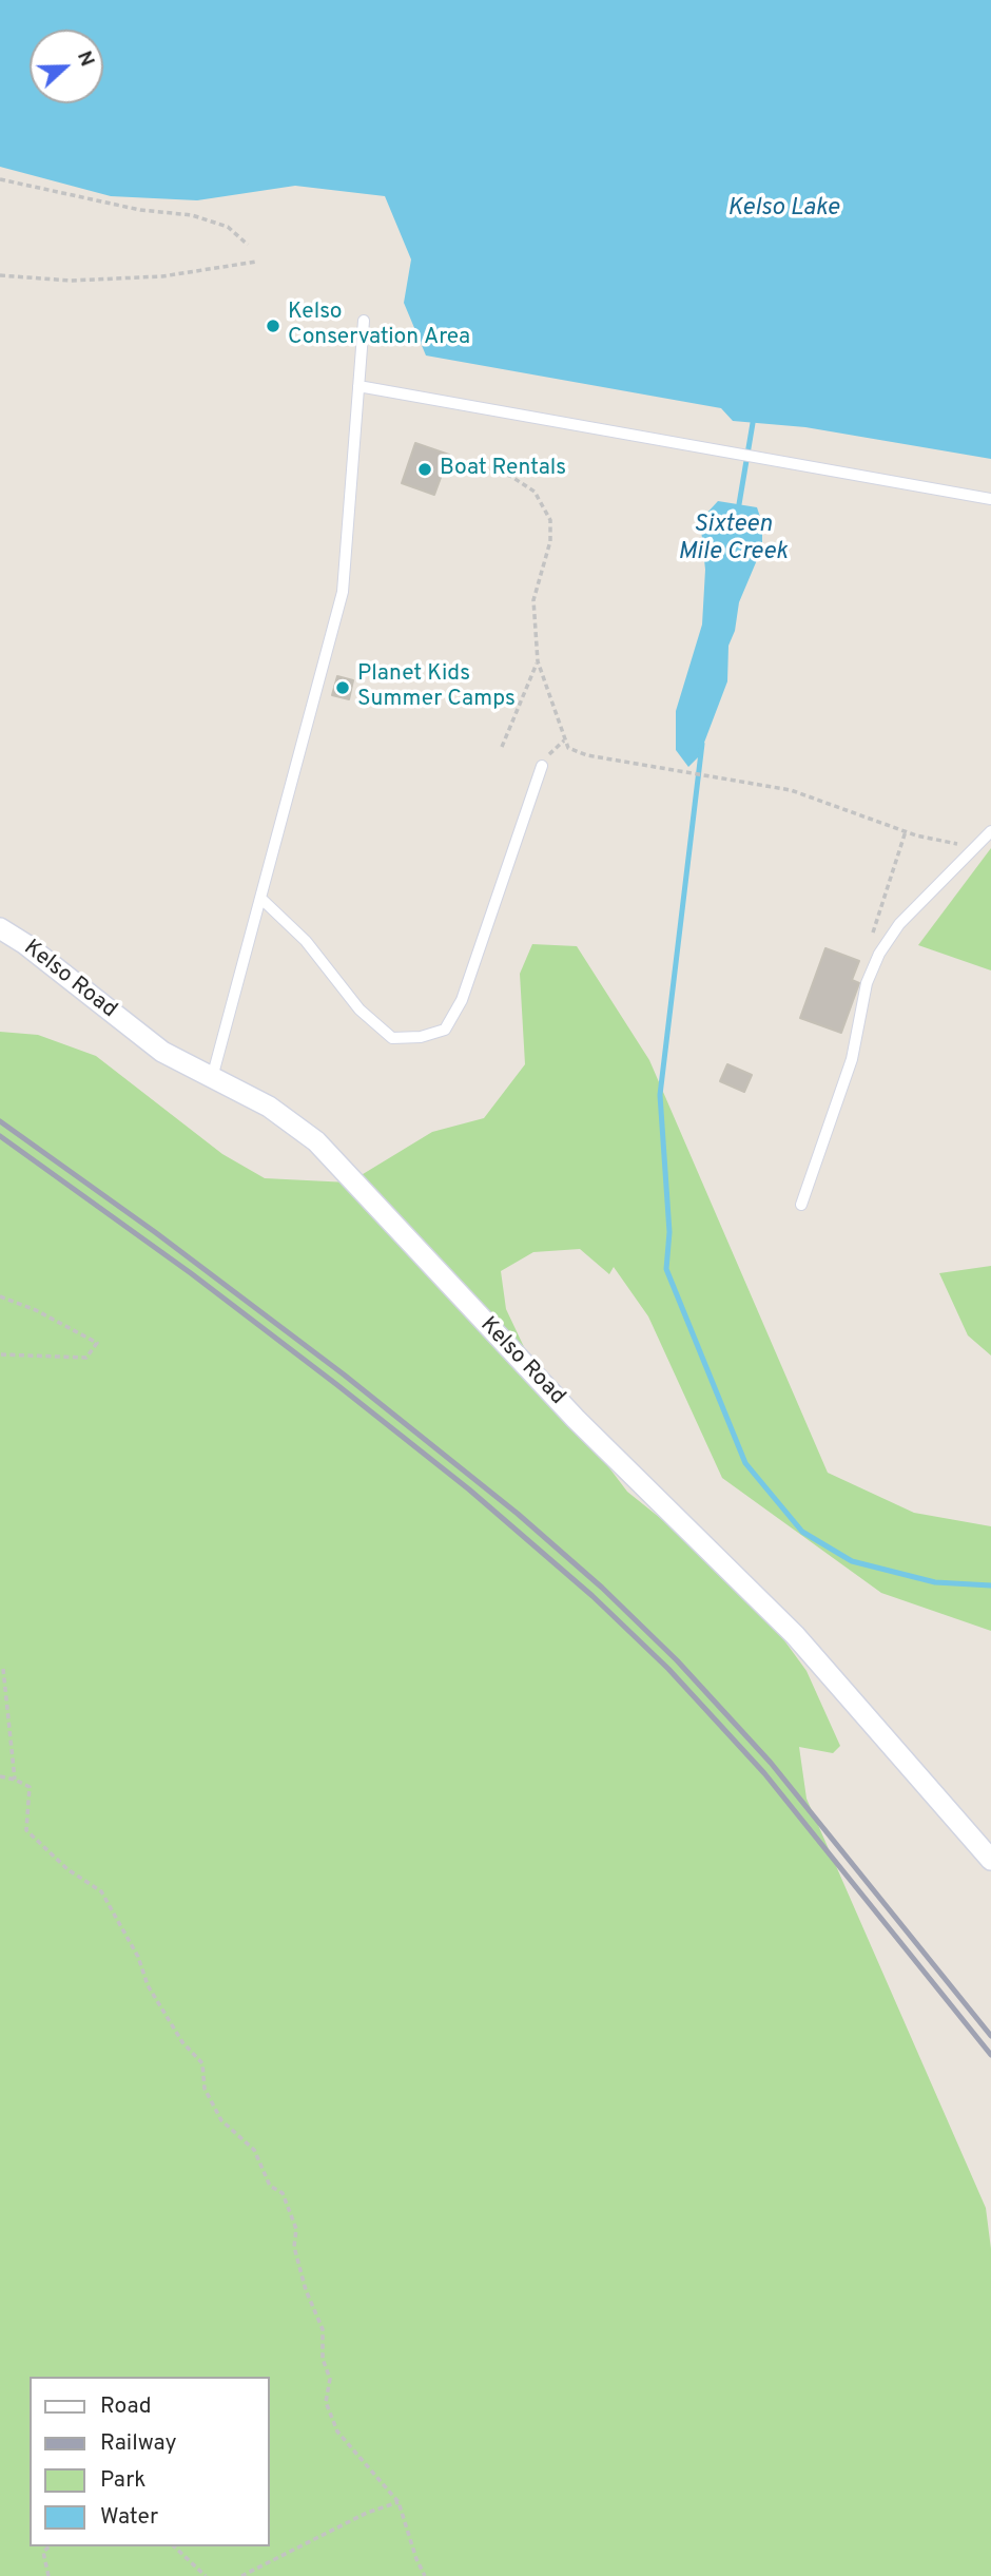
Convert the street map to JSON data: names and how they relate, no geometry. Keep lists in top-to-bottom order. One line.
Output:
{"streets":{"street":["Kelso Road"]},"water":["Kelso Lake","Sixteen Mile Creek"],"places":["Kelso Conservation Area","Boat Rentals","Planet Kids Summer Camps"],"legend":["Road","Railway","Park","Water"],"north":"right"}
